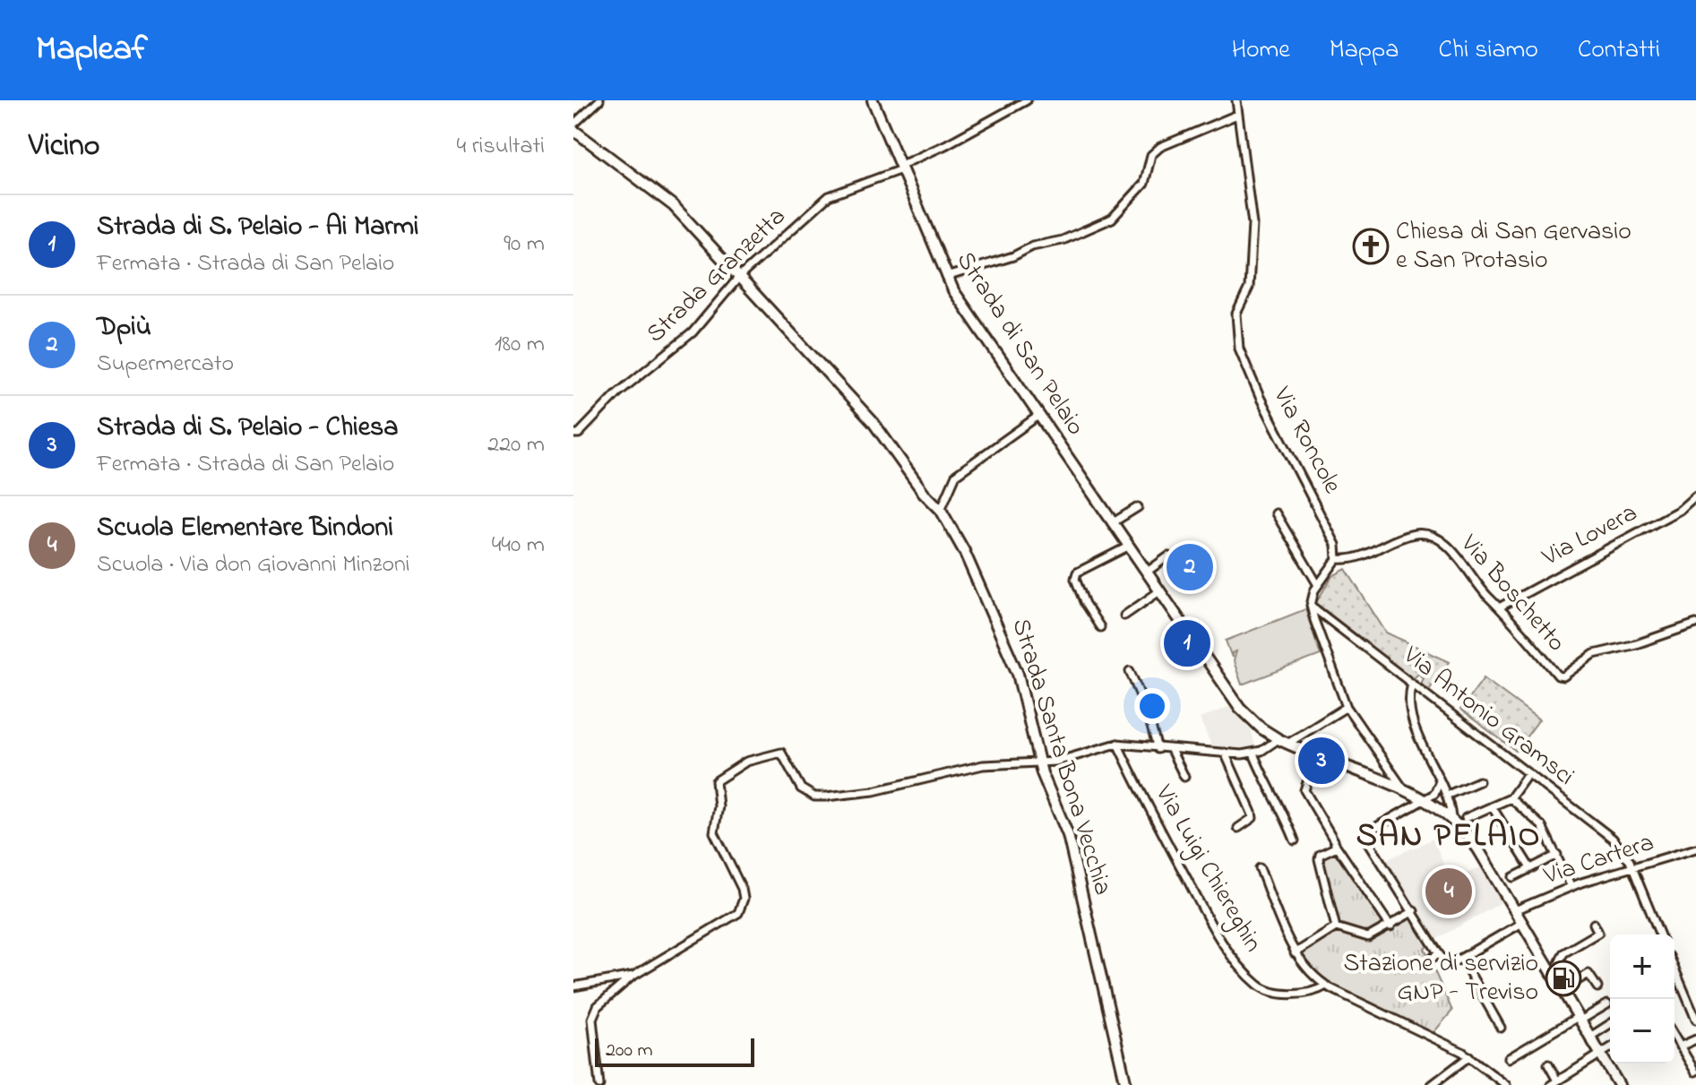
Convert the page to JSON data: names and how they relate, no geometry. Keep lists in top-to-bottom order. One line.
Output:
{"streets":{"main road":["Strada di San Pelaio","Strada Santa Bona Vecchia"],"street":["Strada Granzetta","Via Roncole","Via Lovera","Via Boschetto","Via Antonio Gramsci","Via Cartera","Via Luigi Chiereghin"]},"crossings":[["Strada Granzetta","Strada di San Pelaio"],["Strada Granzetta","Strada Santa Bona Vecchia"],["Strada di San Pelaio","Via Cartera"],["Via Roncole","Via Boschetto"],["Via Lovera","Via Boschetto"],["Via Antonio Gramsci","Via Cartera"]],"districts":["SAN PELAIO"],"places":{"church":["Chiesa di San Gervasio e San Protasio"],"fuel station":["Stazione di servizio GNP - Treviso"]},"scale_bar":"200 m","page":{"header":"Mapleaf","nav":["Home","Mappa","Chi siamo","Contatti"],"heading":["Vicino","4 risultati"],"list":[{"mark":"1","name":"Strada di S. Pelaio - Ai Marmi","note":"Fermata · Strada di San Pelaio","value":"90 m"},{"mark":"2","name":"Dpiù","note":"Supermercato","value":"180 m"},{"mark":"3","name":"Strada di S. Pelaio - Chiesa","note":"Fermata · Strada di San Pelaio","value":"220 m"},{"mark":"4","name":"Scuola Elementare Bindoni","note":"Scuola · Via don Giovanni Minzoni","value":"440 m"}],"pins":["2","1","3","4"],"map_buttons":["+","−"],"scale":"200 m"}}
